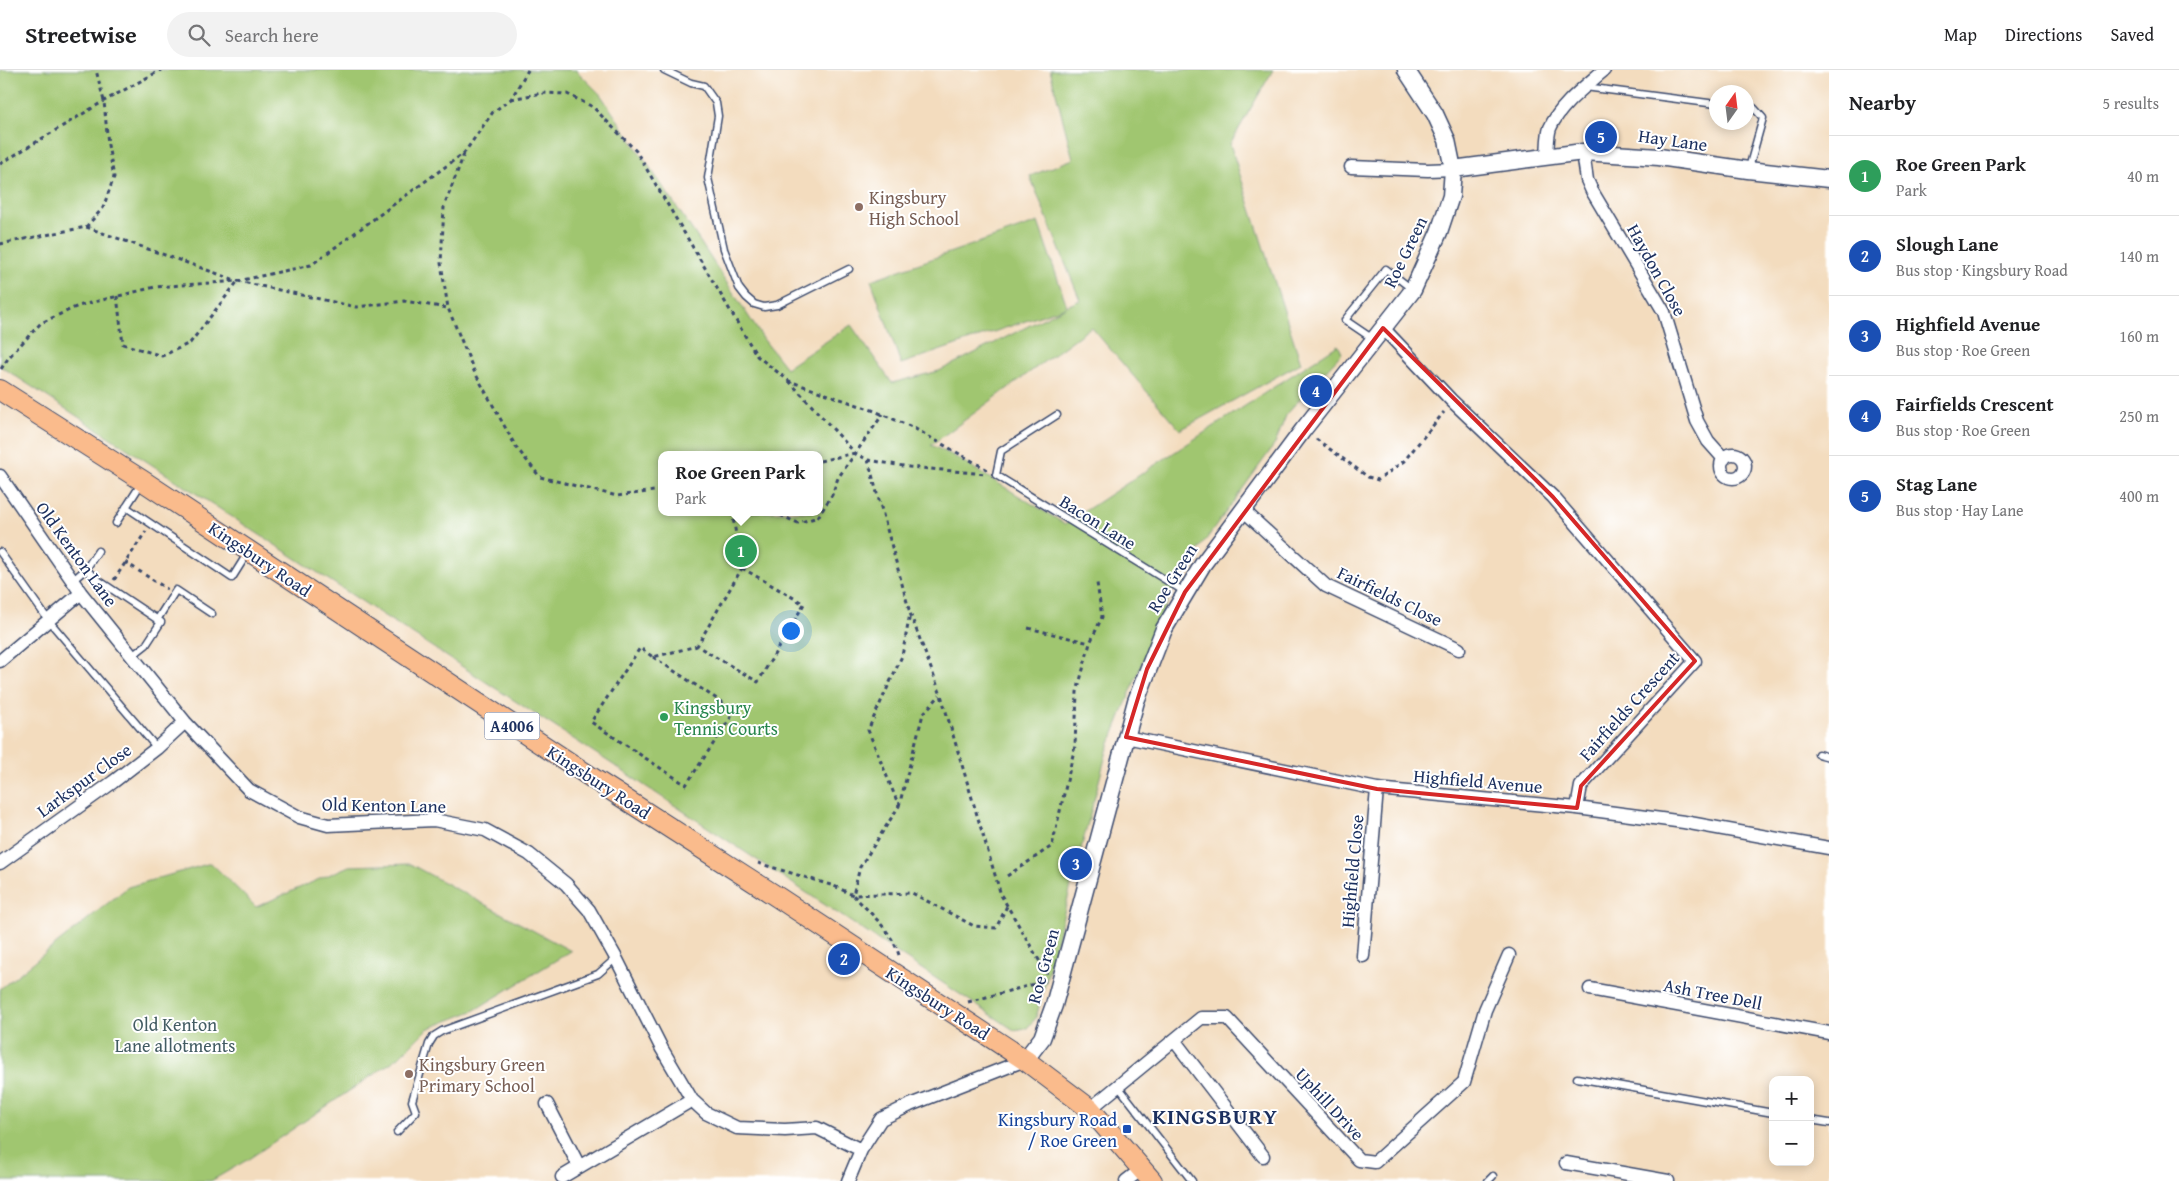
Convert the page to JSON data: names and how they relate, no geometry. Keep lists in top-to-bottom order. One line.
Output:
{"streets":{"main road":["Kingsbury Road","A4006"],"street":["Hay Lane","Roe Green","Haydon Close","Old Kenton Lane","Fairfields Close","Fairfields Crescent","Larkspur Close","Highfield Avenue","Highfield Close","Ash Tree Dell","Uphill Drive"],"lane":["Bacon Lane"]},"crossings":[["Hay Lane","Roe Green"],["Hay Lane","Haydon Close"],["Roe Green","Bacon Lane"],["Roe Green","Kingsbury Road"],["Roe Green","Fairfields Close"],["Roe Green","Fairfields Crescent"],["Roe Green","Highfield Avenue"],["Old Kenton Lane","Larkspur Close"],["Kingsbury Road","Uphill Drive"],["Fairfields Crescent","Highfield Avenue"],["Highfield Avenue","Highfield Close"]],"districts":["KINGSBURY"],"parks":["Old Kenton Lane allotments"],"places":{"other":["Kingsbury High School","Kingsbury Tennis Courts","Kingsbury Green Primary School"],"transit":["Kingsbury Road / Roe Green"]},"north":"top","page":{"header":"Streetwise","search":"Search here","nav":["Map","Directions","Saved"],"heading":["Nearby","5 results"],"pins":["5","4","1","3","2"],"list":[{"mark":"1","name":"Roe Green Park","note":"Park","value":"40 m"},{"mark":"2","name":"Slough Lane","note":"Bus stop · Kingsbury Road","value":"140 m"},{"mark":"3","name":"Highfield Avenue","note":"Bus stop · Roe Green","value":"160 m"},{"mark":"4","name":"Fairfields Crescent","note":"Bus stop · Roe Green","value":"250 m"},{"mark":"5","name":"Stag Lane","note":"Bus stop · Hay Lane","value":"400 m"}],"popup":["Roe Green Park","Park"],"map_buttons":["+","−"]}}
